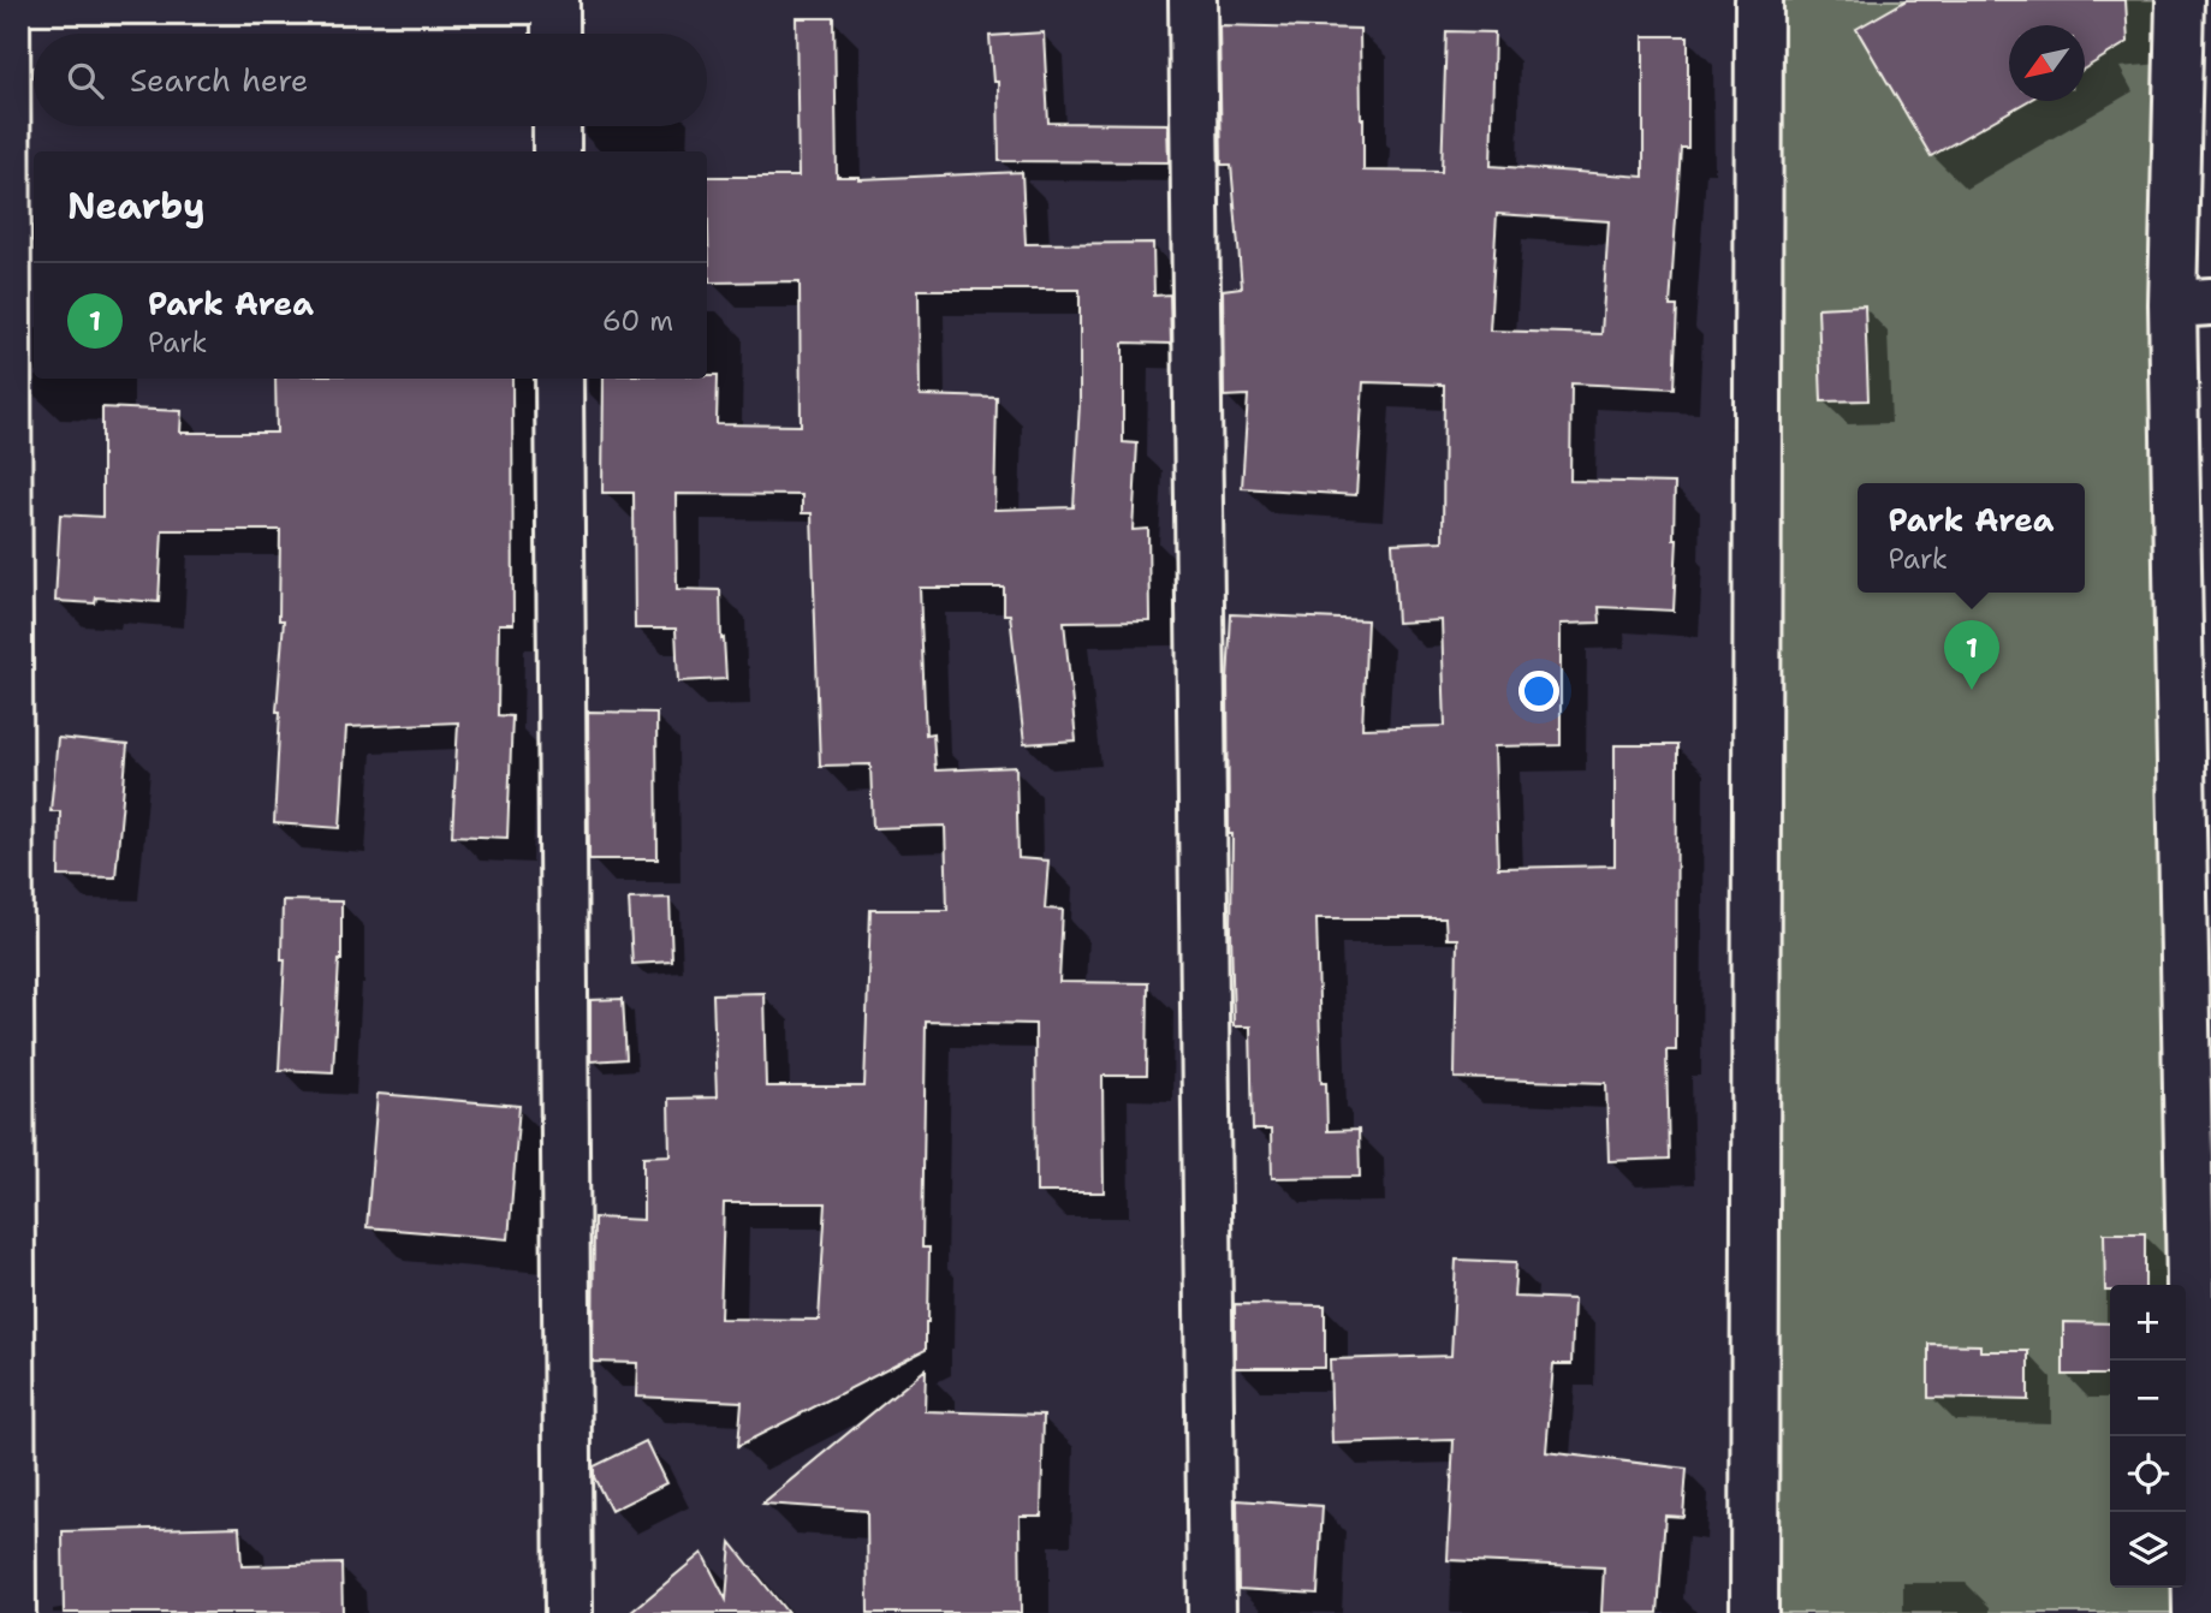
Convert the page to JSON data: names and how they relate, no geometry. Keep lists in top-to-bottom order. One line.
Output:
{"north":"bottom left","page":{"search":"Search here","heading":"Nearby","list":[{"mark":"1","name":"Park Area","note":"Park","value":"60 m"}],"popup":["Park Area","Park"],"pins":"1","map_buttons":["+","−"]}}
